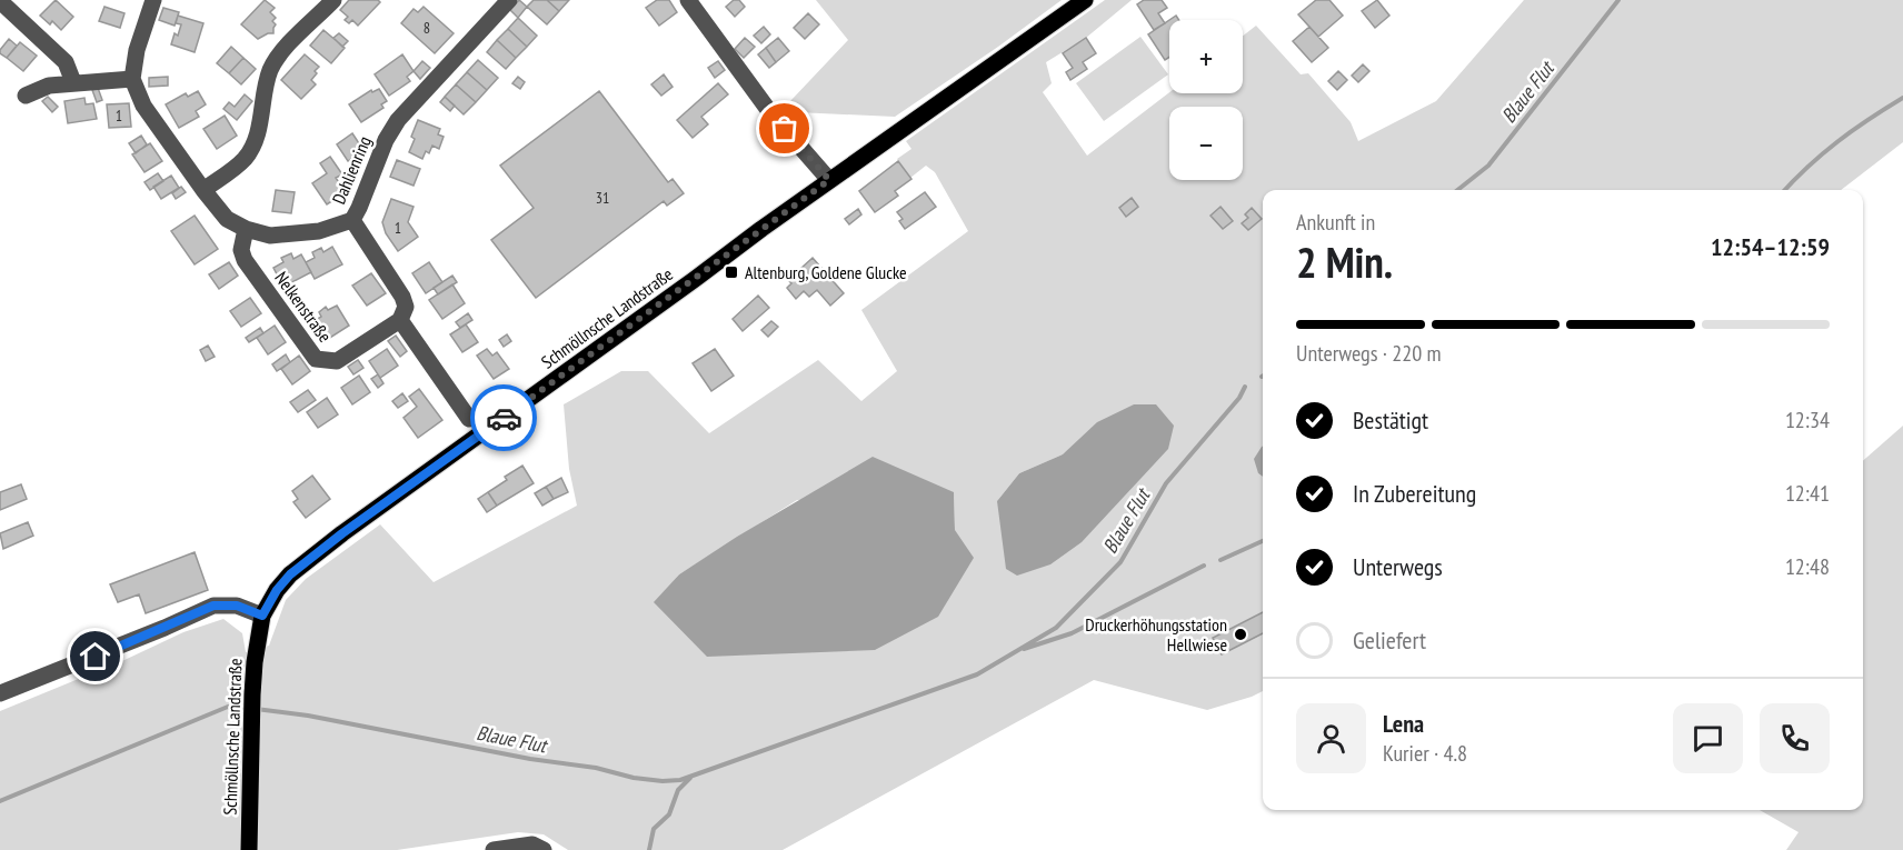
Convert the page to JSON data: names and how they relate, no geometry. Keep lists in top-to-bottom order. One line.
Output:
{"streets":{"main road":["Schmöllnsche Landstraße"],"street":["Dahlienring","Nelkenstraße"]},"crossings":[["Dahlienring","Nelkenstraße"]],"water":["Blaue Flut"],"places":{"transit":["Altenburg, Goldene Glucke"],"other":["Druckerhöhungsstation Hellwiese"]},"house_numbers":["8","1","31","1"],"page":{"map_buttons":["+","−"],"heading":["2 Min.","Ankunft in","12:54–12:59"],"panel":["Lena","Kurier · 4.8"],"bar":"Unterwegs · 220 m","list":[["Bestätigt","12:34"],["In Zubereitung","12:41"],["Unterwegs","12:48"],"Geliefert"]}}
